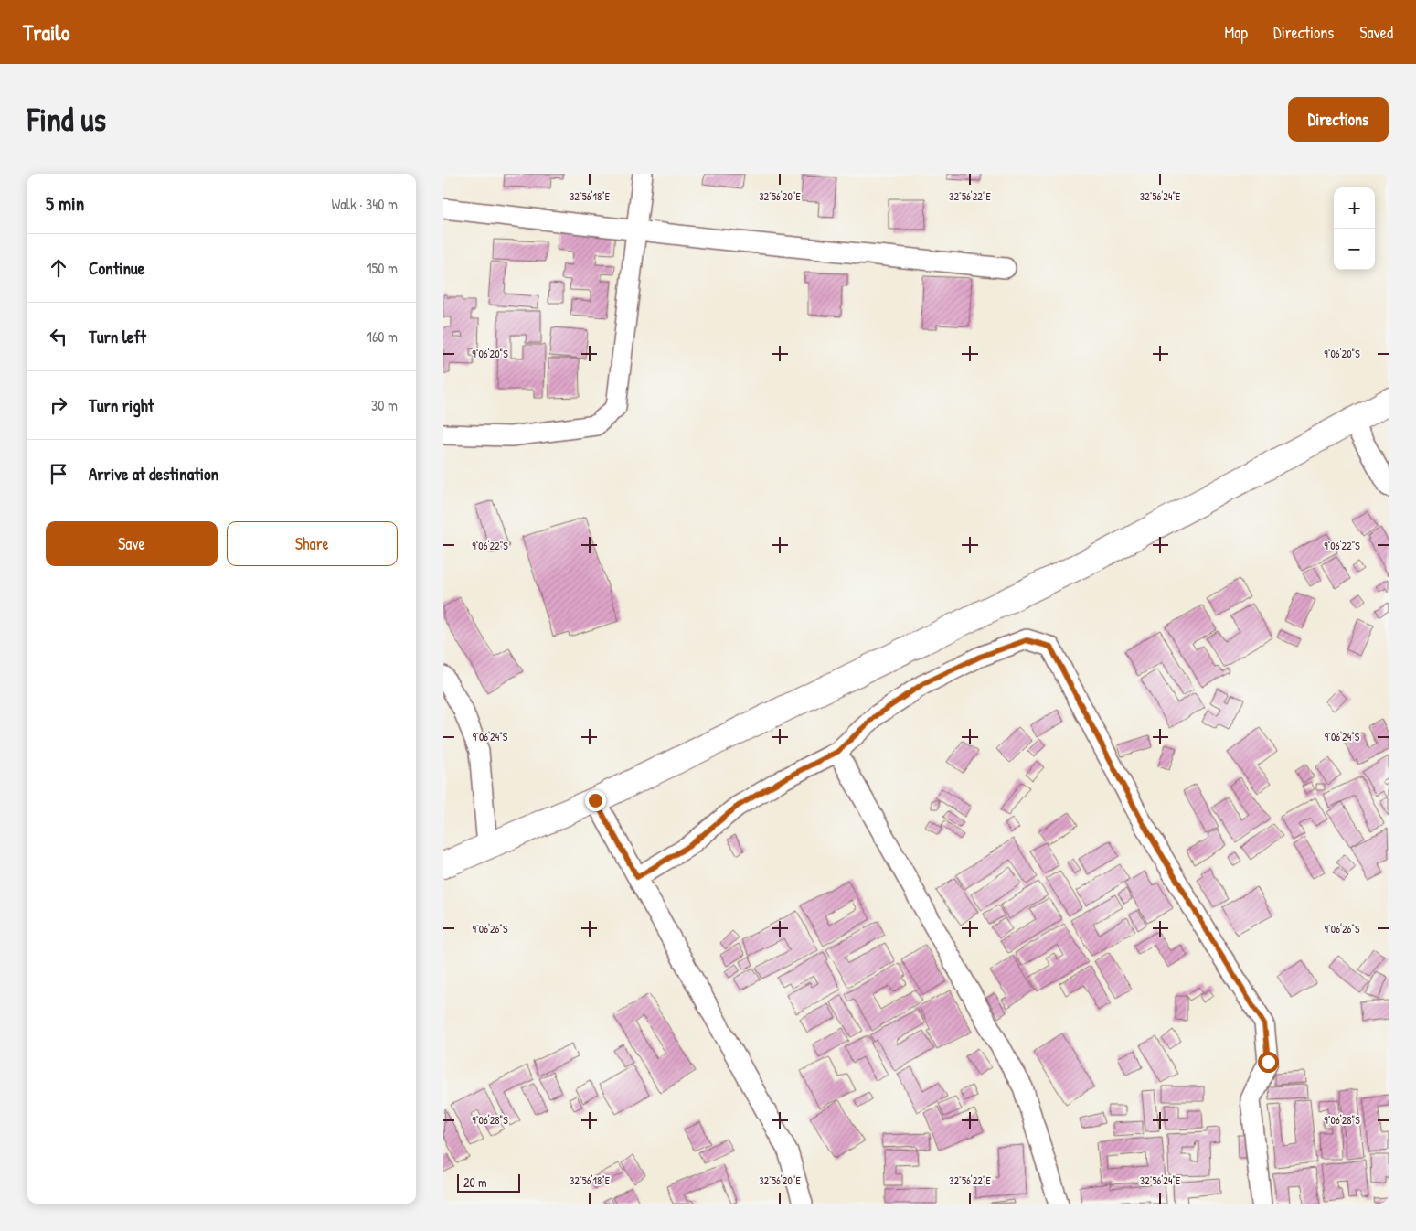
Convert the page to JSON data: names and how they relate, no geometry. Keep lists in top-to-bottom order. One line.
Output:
{"scale_bar":"20 m","page":{"header":"Trailo","nav":["Map","Directions","Saved"],"buttons":["Directions",["Save","Share"]],"title":"Find us","heading":["5 min","Walk · 340 m"],"map_buttons":["+","−"],"list":[["Continue","150 m"],["Turn left","160 m"],["Turn right","30 m"],"Arrive at destination"],"scale":"20 m"},"coordinates":["32°56'18\"E","32°56'20\"E","32°56'22\"E","32°56'24\"E","9°06'20\"S","9°06'22\"S","9°06'24\"S","9°06'26\"S","9°06'28\"S"]}
